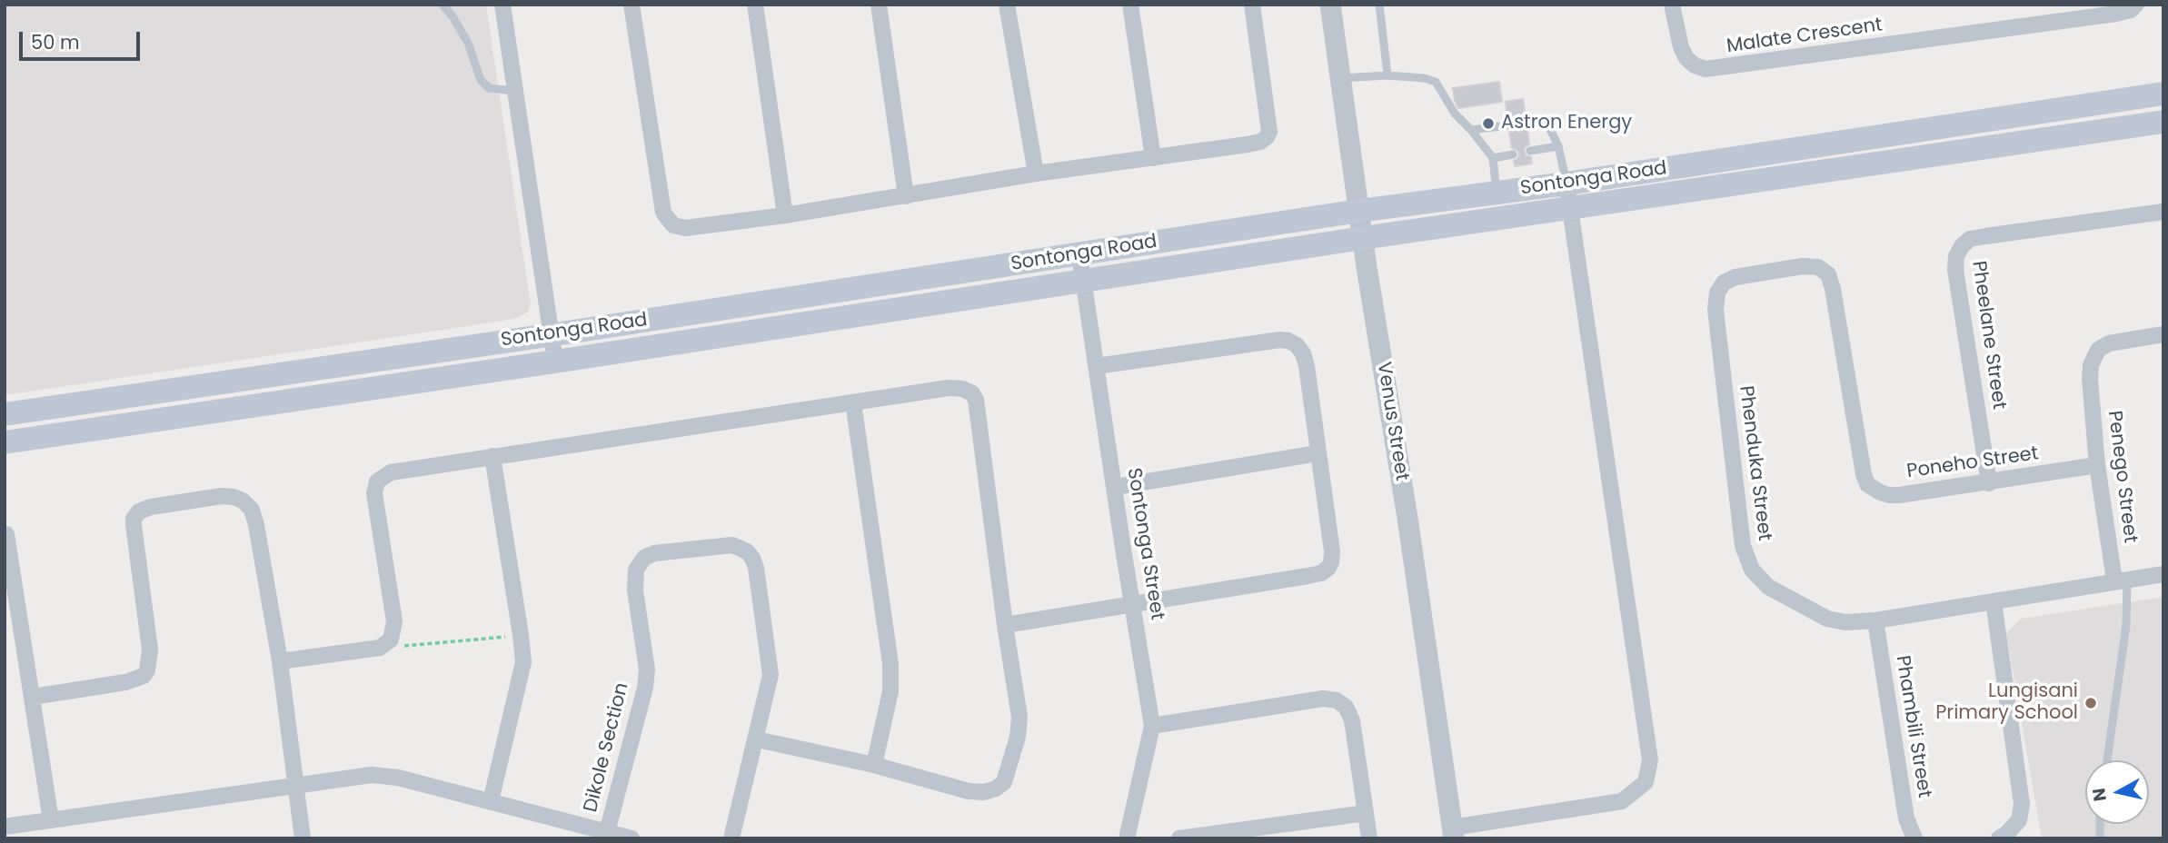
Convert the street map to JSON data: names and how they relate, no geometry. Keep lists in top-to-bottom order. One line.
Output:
{"streets":{"main road":["Sontonga Road"],"street":["Malate Crescent","Pheelane Street","Venus Street","Phenduka Street","Poneho Street","Penego Street","Sontonga Street","Phambili Street","Dikole Section"]},"crossings":[["Sontonga Road","Venus Street"],["Sontonga Road","Sontonga Street"],["Pheelane Street","Poneho Street"],["Phenduka Street","Poneho Street"],["Phenduka Street","Penego Street"],["Phenduka Street","Phambili Street"],["Poneho Street","Penego Street"]],"places":["Astron Energy","Lungisani Primary School"],"scale_bar":"50 m","north":"left"}
